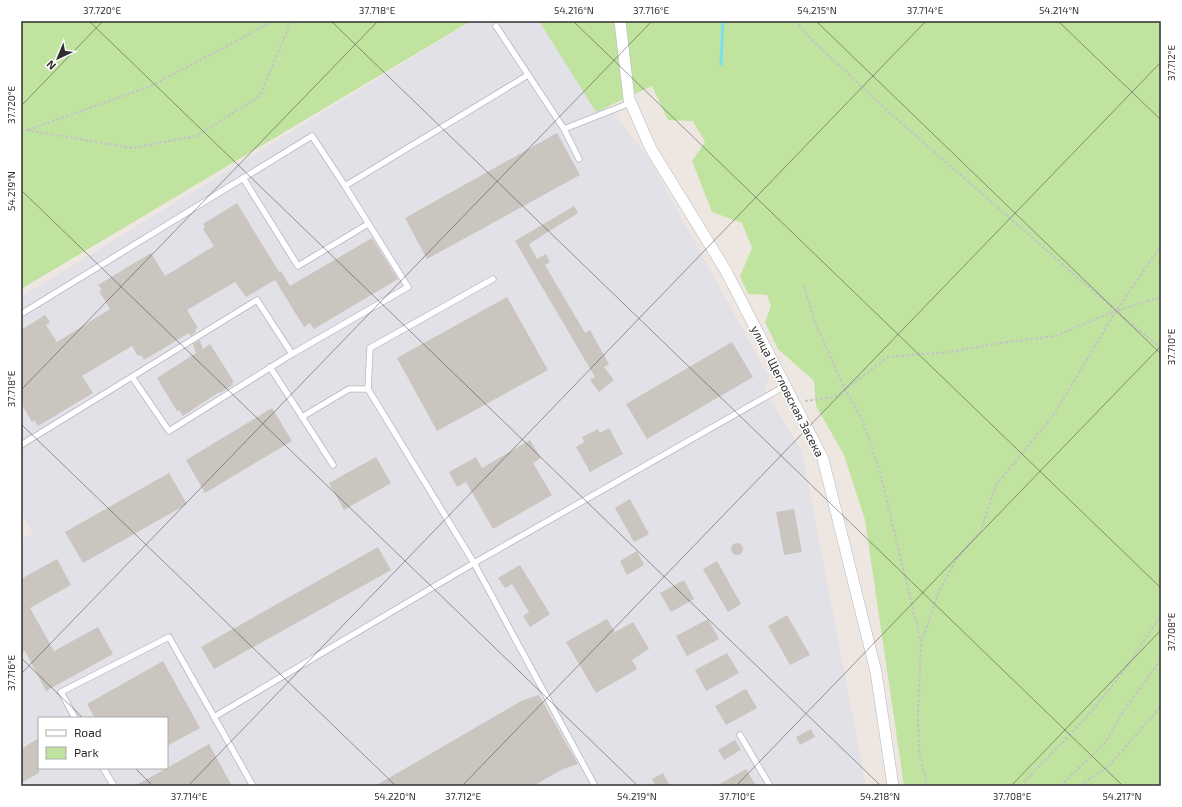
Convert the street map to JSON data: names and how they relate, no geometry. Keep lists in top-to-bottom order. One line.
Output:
{"streets":{"street":["улица Щегловская Засека"]},"legend":["Road","Park"],"north":"bottom left","coordinates":["37.720°E","37.718°E","54.216°N","37.716°E","54.215°N","37.714°E","54.214°N","37.712°E","54.219°N","37.710°E","37.708°E","54.220°N","54.218°N","54.217°N"]}
